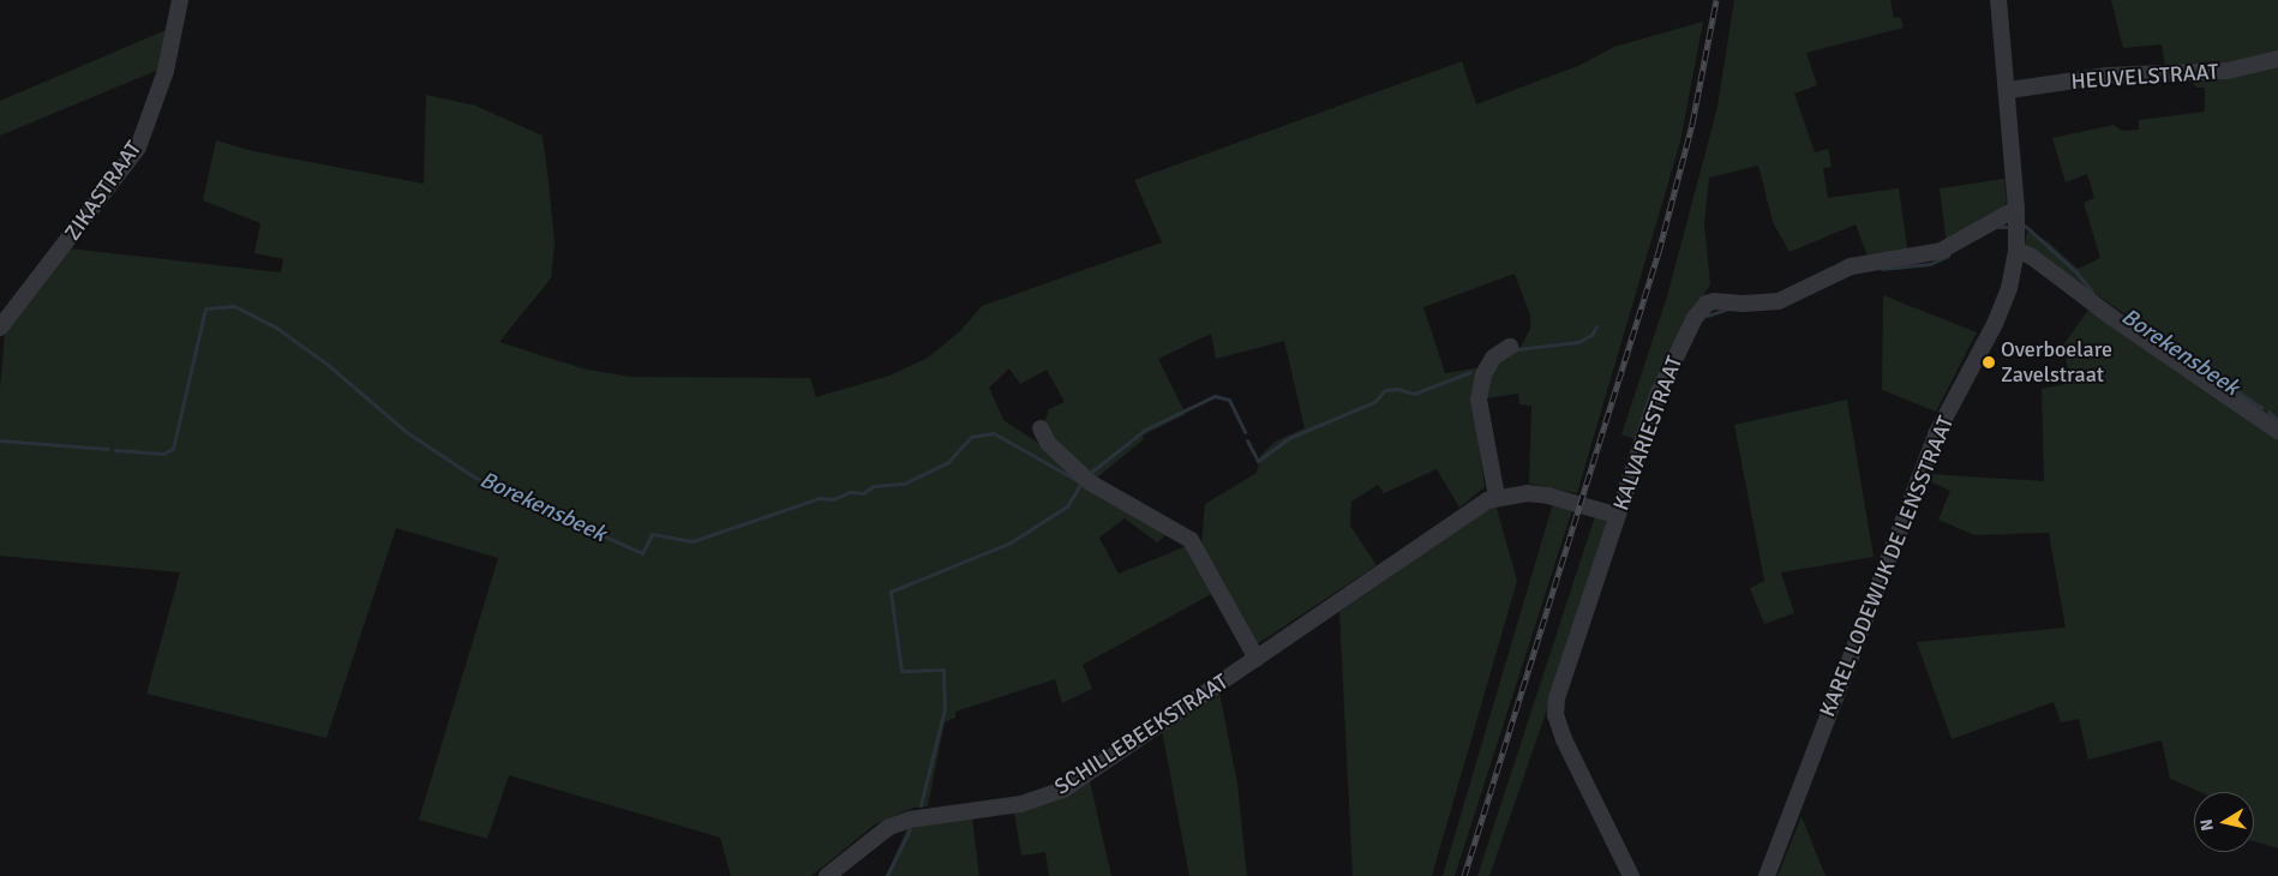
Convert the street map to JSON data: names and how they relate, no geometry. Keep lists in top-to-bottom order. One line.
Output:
{"streets":{"street":["HEUVELSTRAAT","ZIKASTRAAT","KALVARIESTRAAT","KAREL LODEWIJK DE LENSSTRAAT","SCHILLEBEEKSTRAAT"]},"crossings":[["KALVARIESTRAAT","KAREL LODEWIJK DE LENSSTRAAT"]],"water":["Borekensbeek"],"places":["Overboelare Zavelstraat"],"north":"left"}
